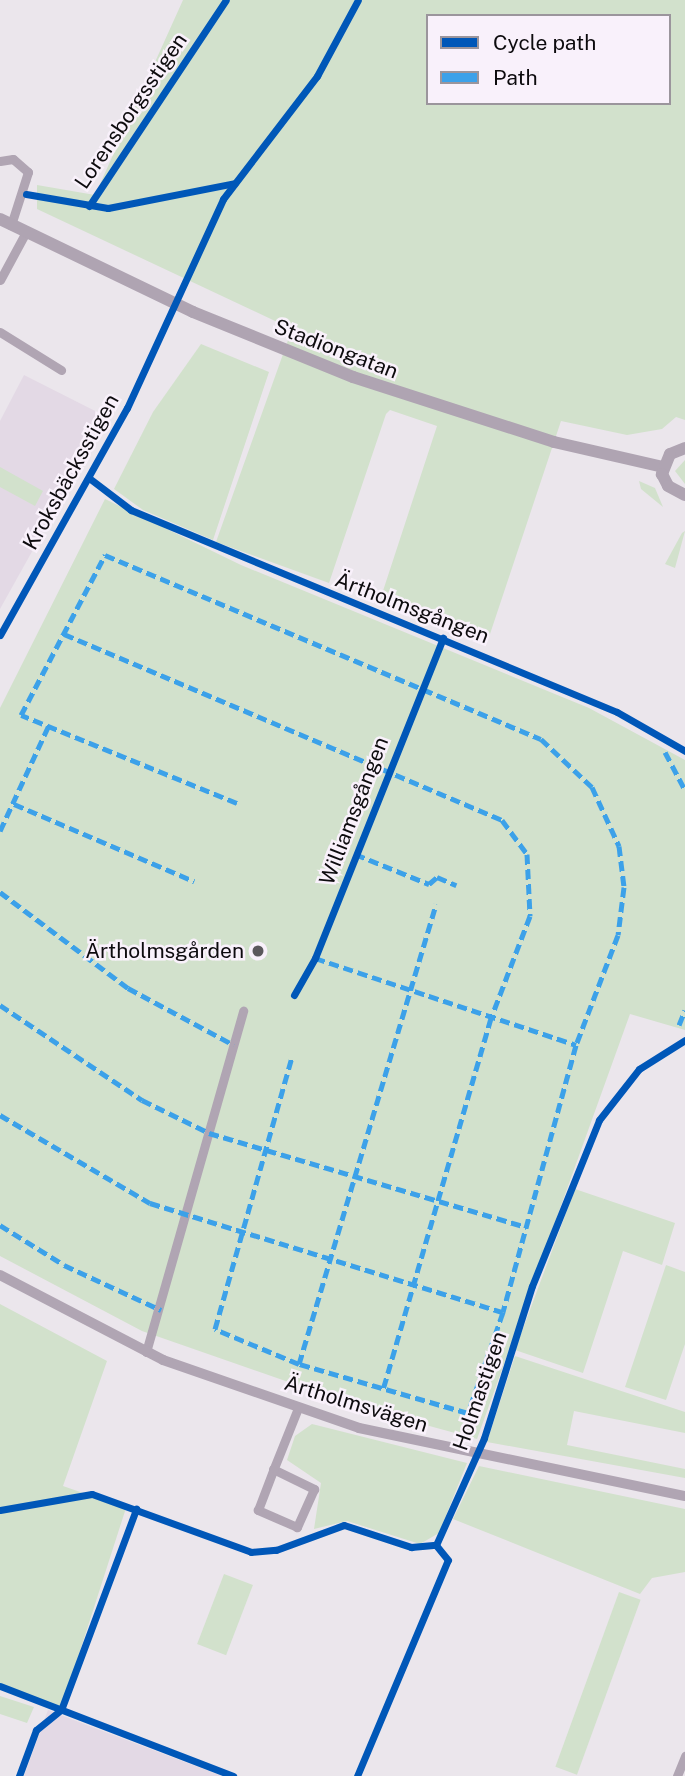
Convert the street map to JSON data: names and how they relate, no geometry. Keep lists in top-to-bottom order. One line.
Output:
{"streets":{"main road":["Stadiongatan"],"street":["Ärtholmsvägen"],"cycle path":["Lorensborgsstigen","Kroksbäcksstigen","Ärtholmsgången","Holmastigen"]},"places":["Ärtholmsgården"],"legend":["Cycle path","Path"]}
